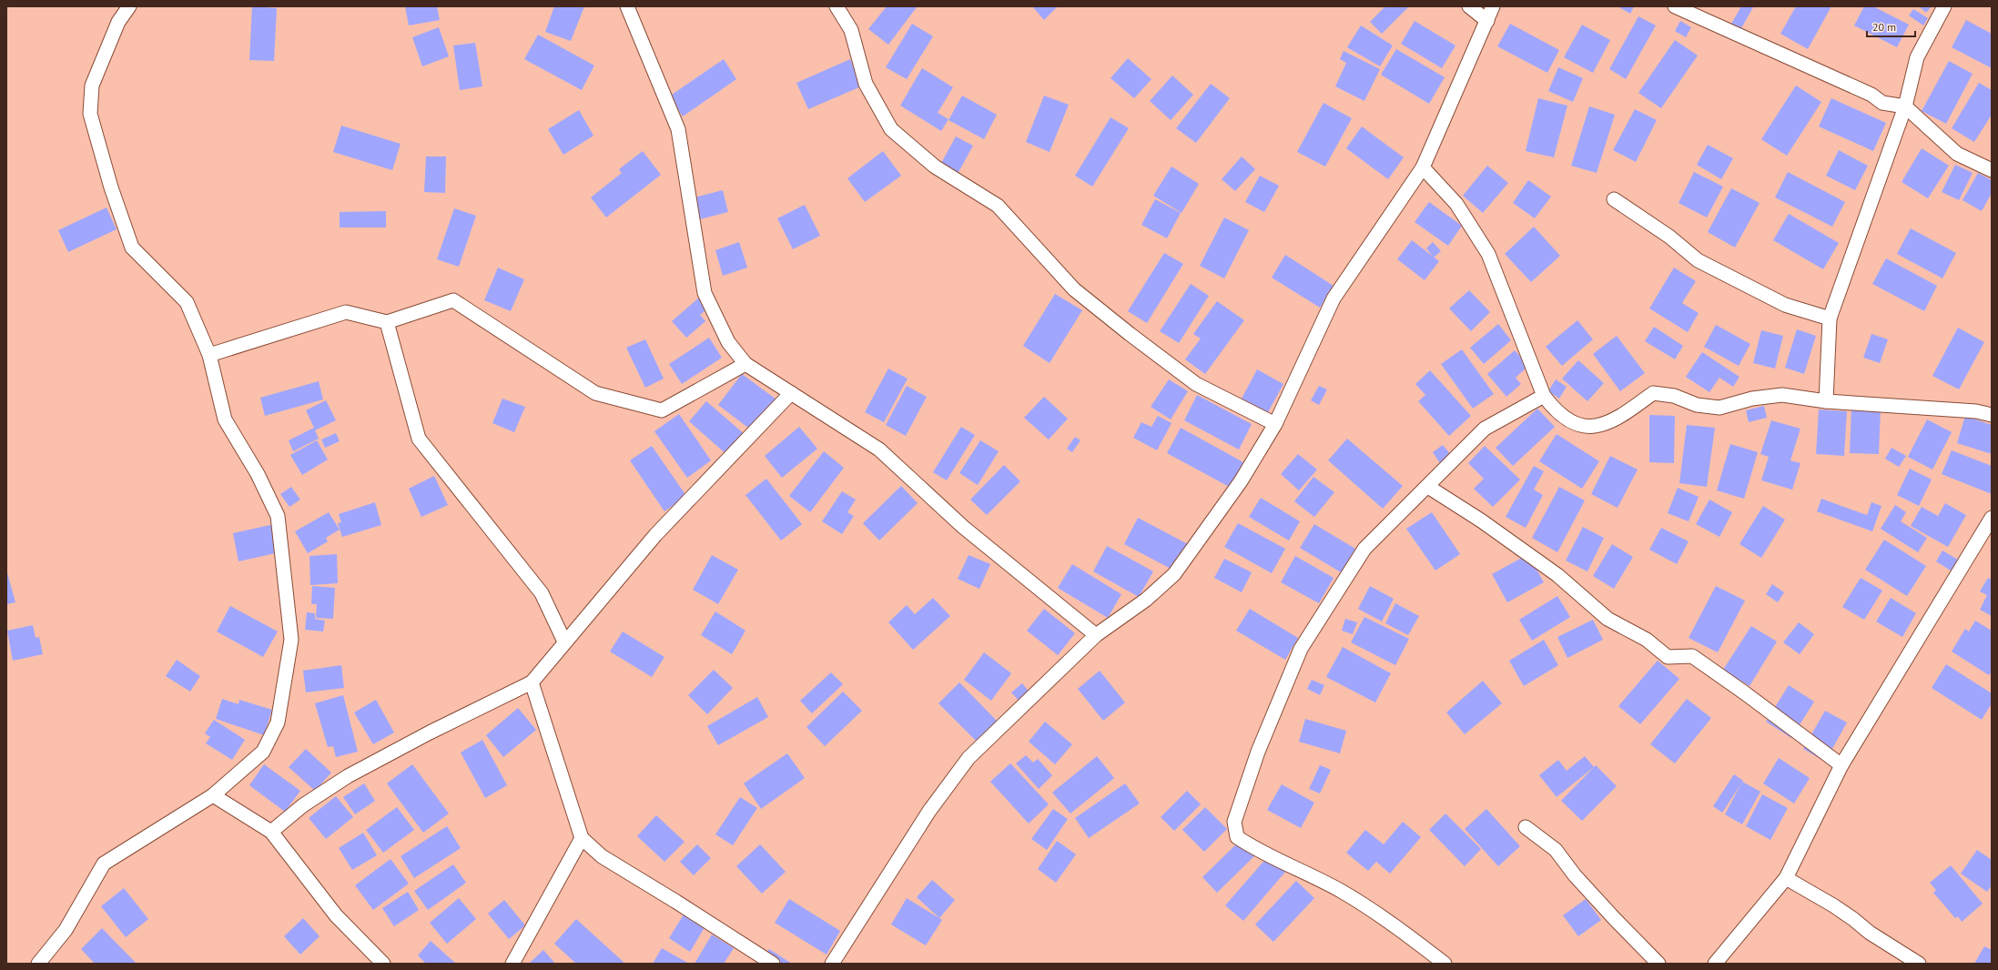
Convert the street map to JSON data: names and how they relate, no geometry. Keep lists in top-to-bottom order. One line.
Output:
{"scale_bar":"20 m"}
